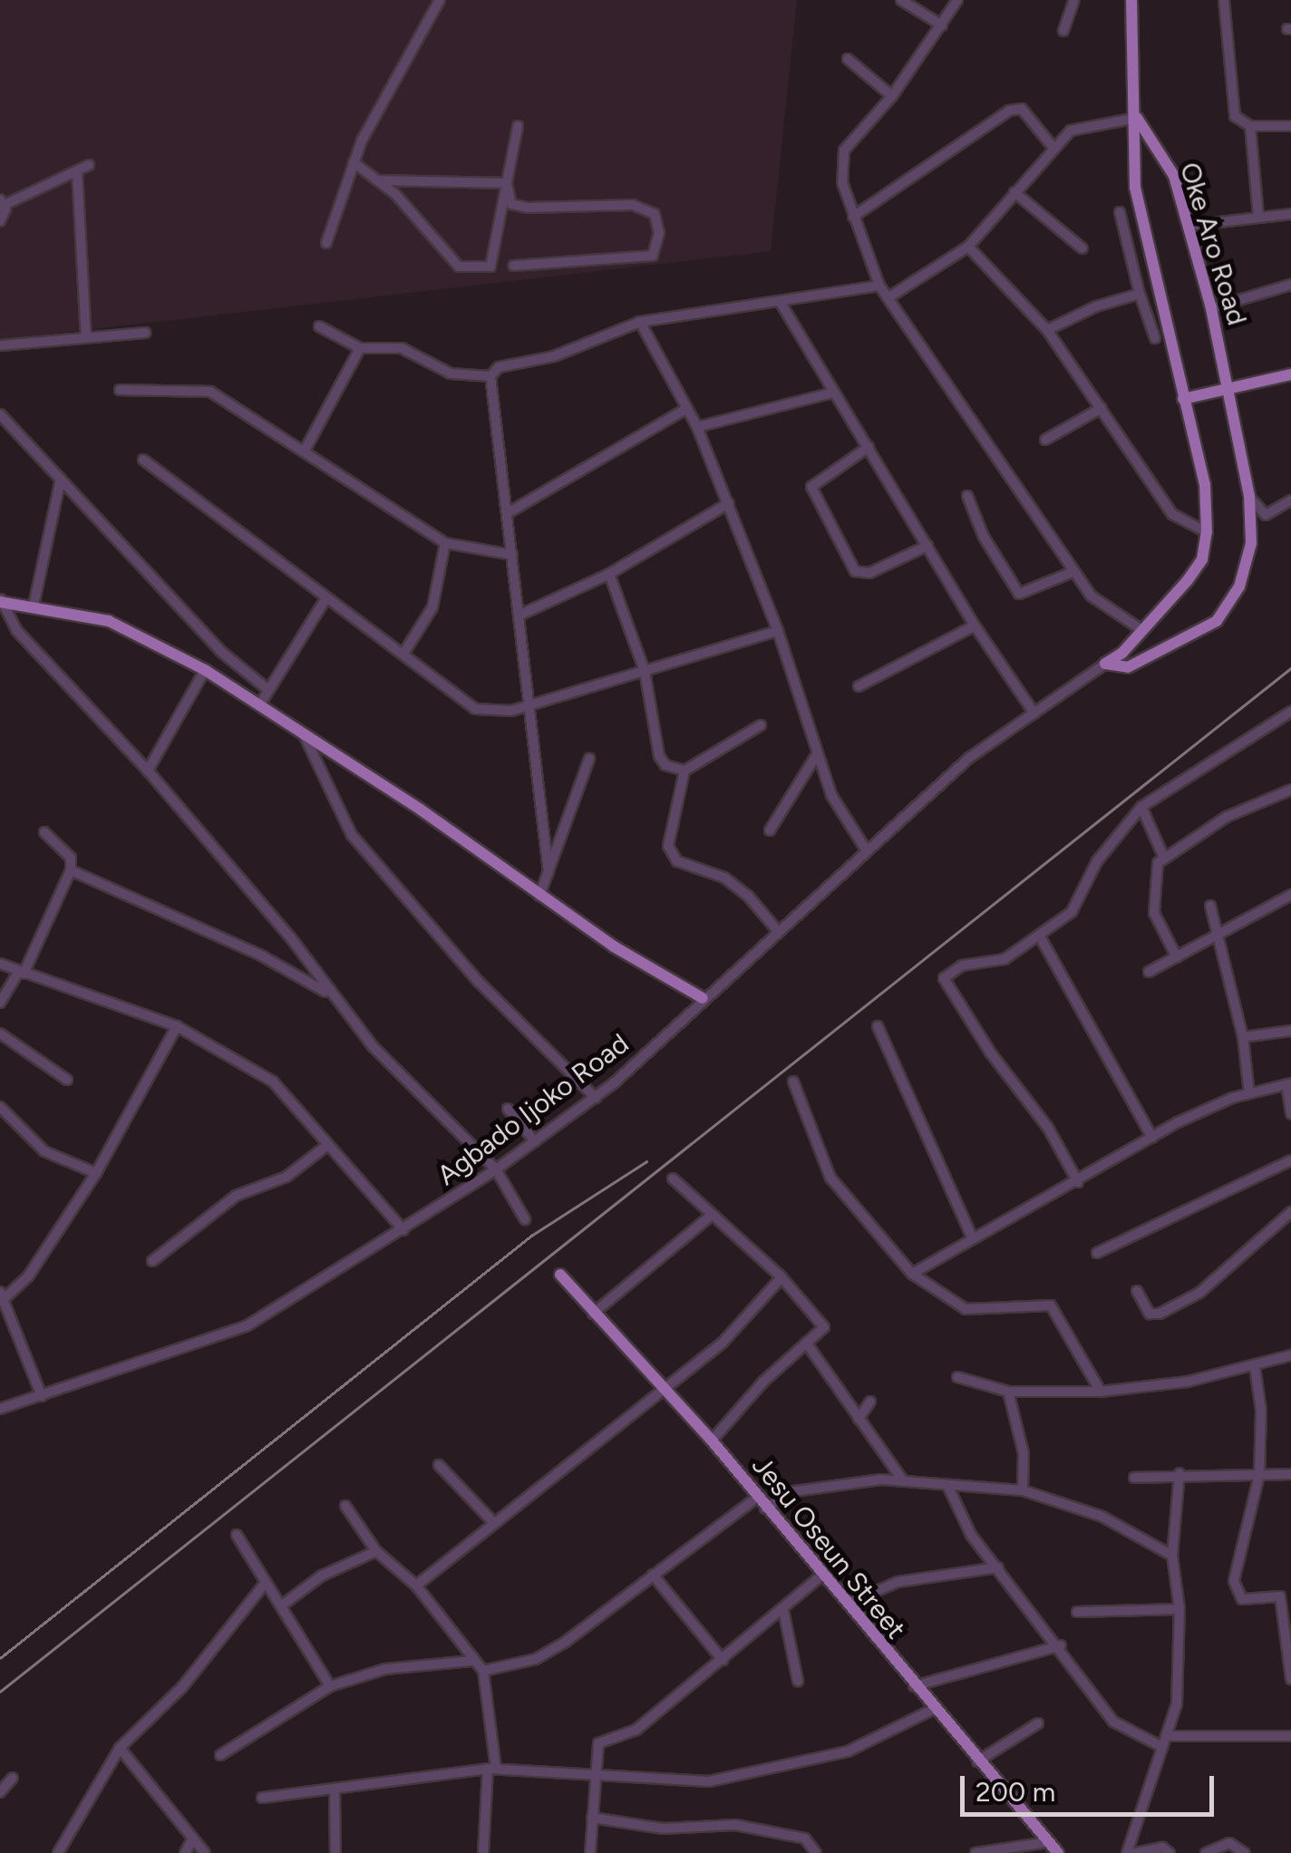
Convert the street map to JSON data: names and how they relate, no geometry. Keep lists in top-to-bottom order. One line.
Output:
{"streets":{"main road":["Oke Aro Road","Agbado Ijoko Road","Jesu Oseun Street"]},"crossings":[["Oke Aro Road","Agbado Ijoko Road"]],"scale_bar":"200 m"}
